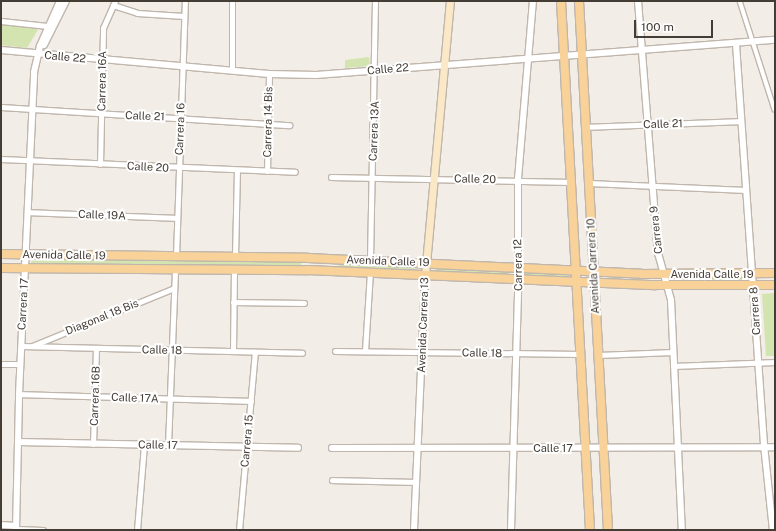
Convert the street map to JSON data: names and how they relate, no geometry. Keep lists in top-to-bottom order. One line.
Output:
{"streets":{"main road":["Avenida Calle 19","Avenida Carrera 10","Avenida Carrera 13"],"street":["Calle 22","Carrera 16A","Calle 21","Carrera 14 Bis","Carrera 16","Carrera 13A","Calle 20","Calle 19A","Carrera 9","Carrera 12","Carrera 17","Carrera 8","Diagonal 18 Bis","Calle 18","Carrera 16B","Calle 17A","Carrera 15","Calle 17"]},"crossings":[["Calle 22","Carrera 16A"],["Calle 22","Carrera 14 Bis"],["Calle 22","Carrera 16"],["Calle 22","Carrera 13A"],["Calle 22","Carrera 9"],["Calle 22","Carrera 12"],["Calle 22","Avenida Carrera 10"],["Calle 22","Carrera 17"],["Calle 22","Carrera 8"],["Calle 22","Avenida Carrera 13"],["Carrera 16A","Calle 21"],["Carrera 16A","Calle 20"],["Calle 21","Carrera 14 Bis"],["Calle 21","Carrera 16"],["Calle 21","Carrera 9"],["Calle 21","Avenida Carrera 10"],["Calle 21","Carrera 17"],["Calle 21","Carrera 8"],["Carrera 14 Bis","Calle 20"],["Carrera 16","Calle 20"],["Carrera 16","Calle 19A"],["Carrera 16","Avenida Calle 19"],["Carrera 13A","Calle 20"],["Carrera 13A","Avenida Calle 19"],["Calle 20","Carrera 12"],["Calle 20","Avenida Carrera 10"],["Calle 20","Carrera 17"],["Calle 20","Avenida Carrera 13"],["Calle 19A","Carrera 17"],["Carrera 9","Avenida Calle 19"],["Carrera 9","Calle 17"],["Avenida Calle 19","Carrera 12"],["Avenida Calle 19","Avenida Carrera 10"],["Avenida Calle 19","Carrera 17"],["Avenida Calle 19","Carrera 8"],["Avenida Calle 19","Avenida Carrera 13"],["Carrera 12","Calle 18"],["Carrera 12","Calle 17"],["Avenida Carrera 10","Calle 18"],["Avenida Carrera 10","Calle 17"],["Carrera 17","Calle 18"],["Carrera 17","Calle 17A"],["Carrera 17","Calle 17"],["Carrera 8","Calle 17"],["Diagonal 18 Bis","Calle 18"],["Avenida Carrera 13","Calle 18"],["Avenida Carrera 13","Calle 17"],["Calle 18","Carrera 16B"],["Calle 18","Carrera 15"],["Carrera 16B","Calle 17A"],["Carrera 16B","Calle 17"],["Calle 17A","Carrera 15"],["Carrera 15","Calle 17"]],"scale_bar":"100 m"}
